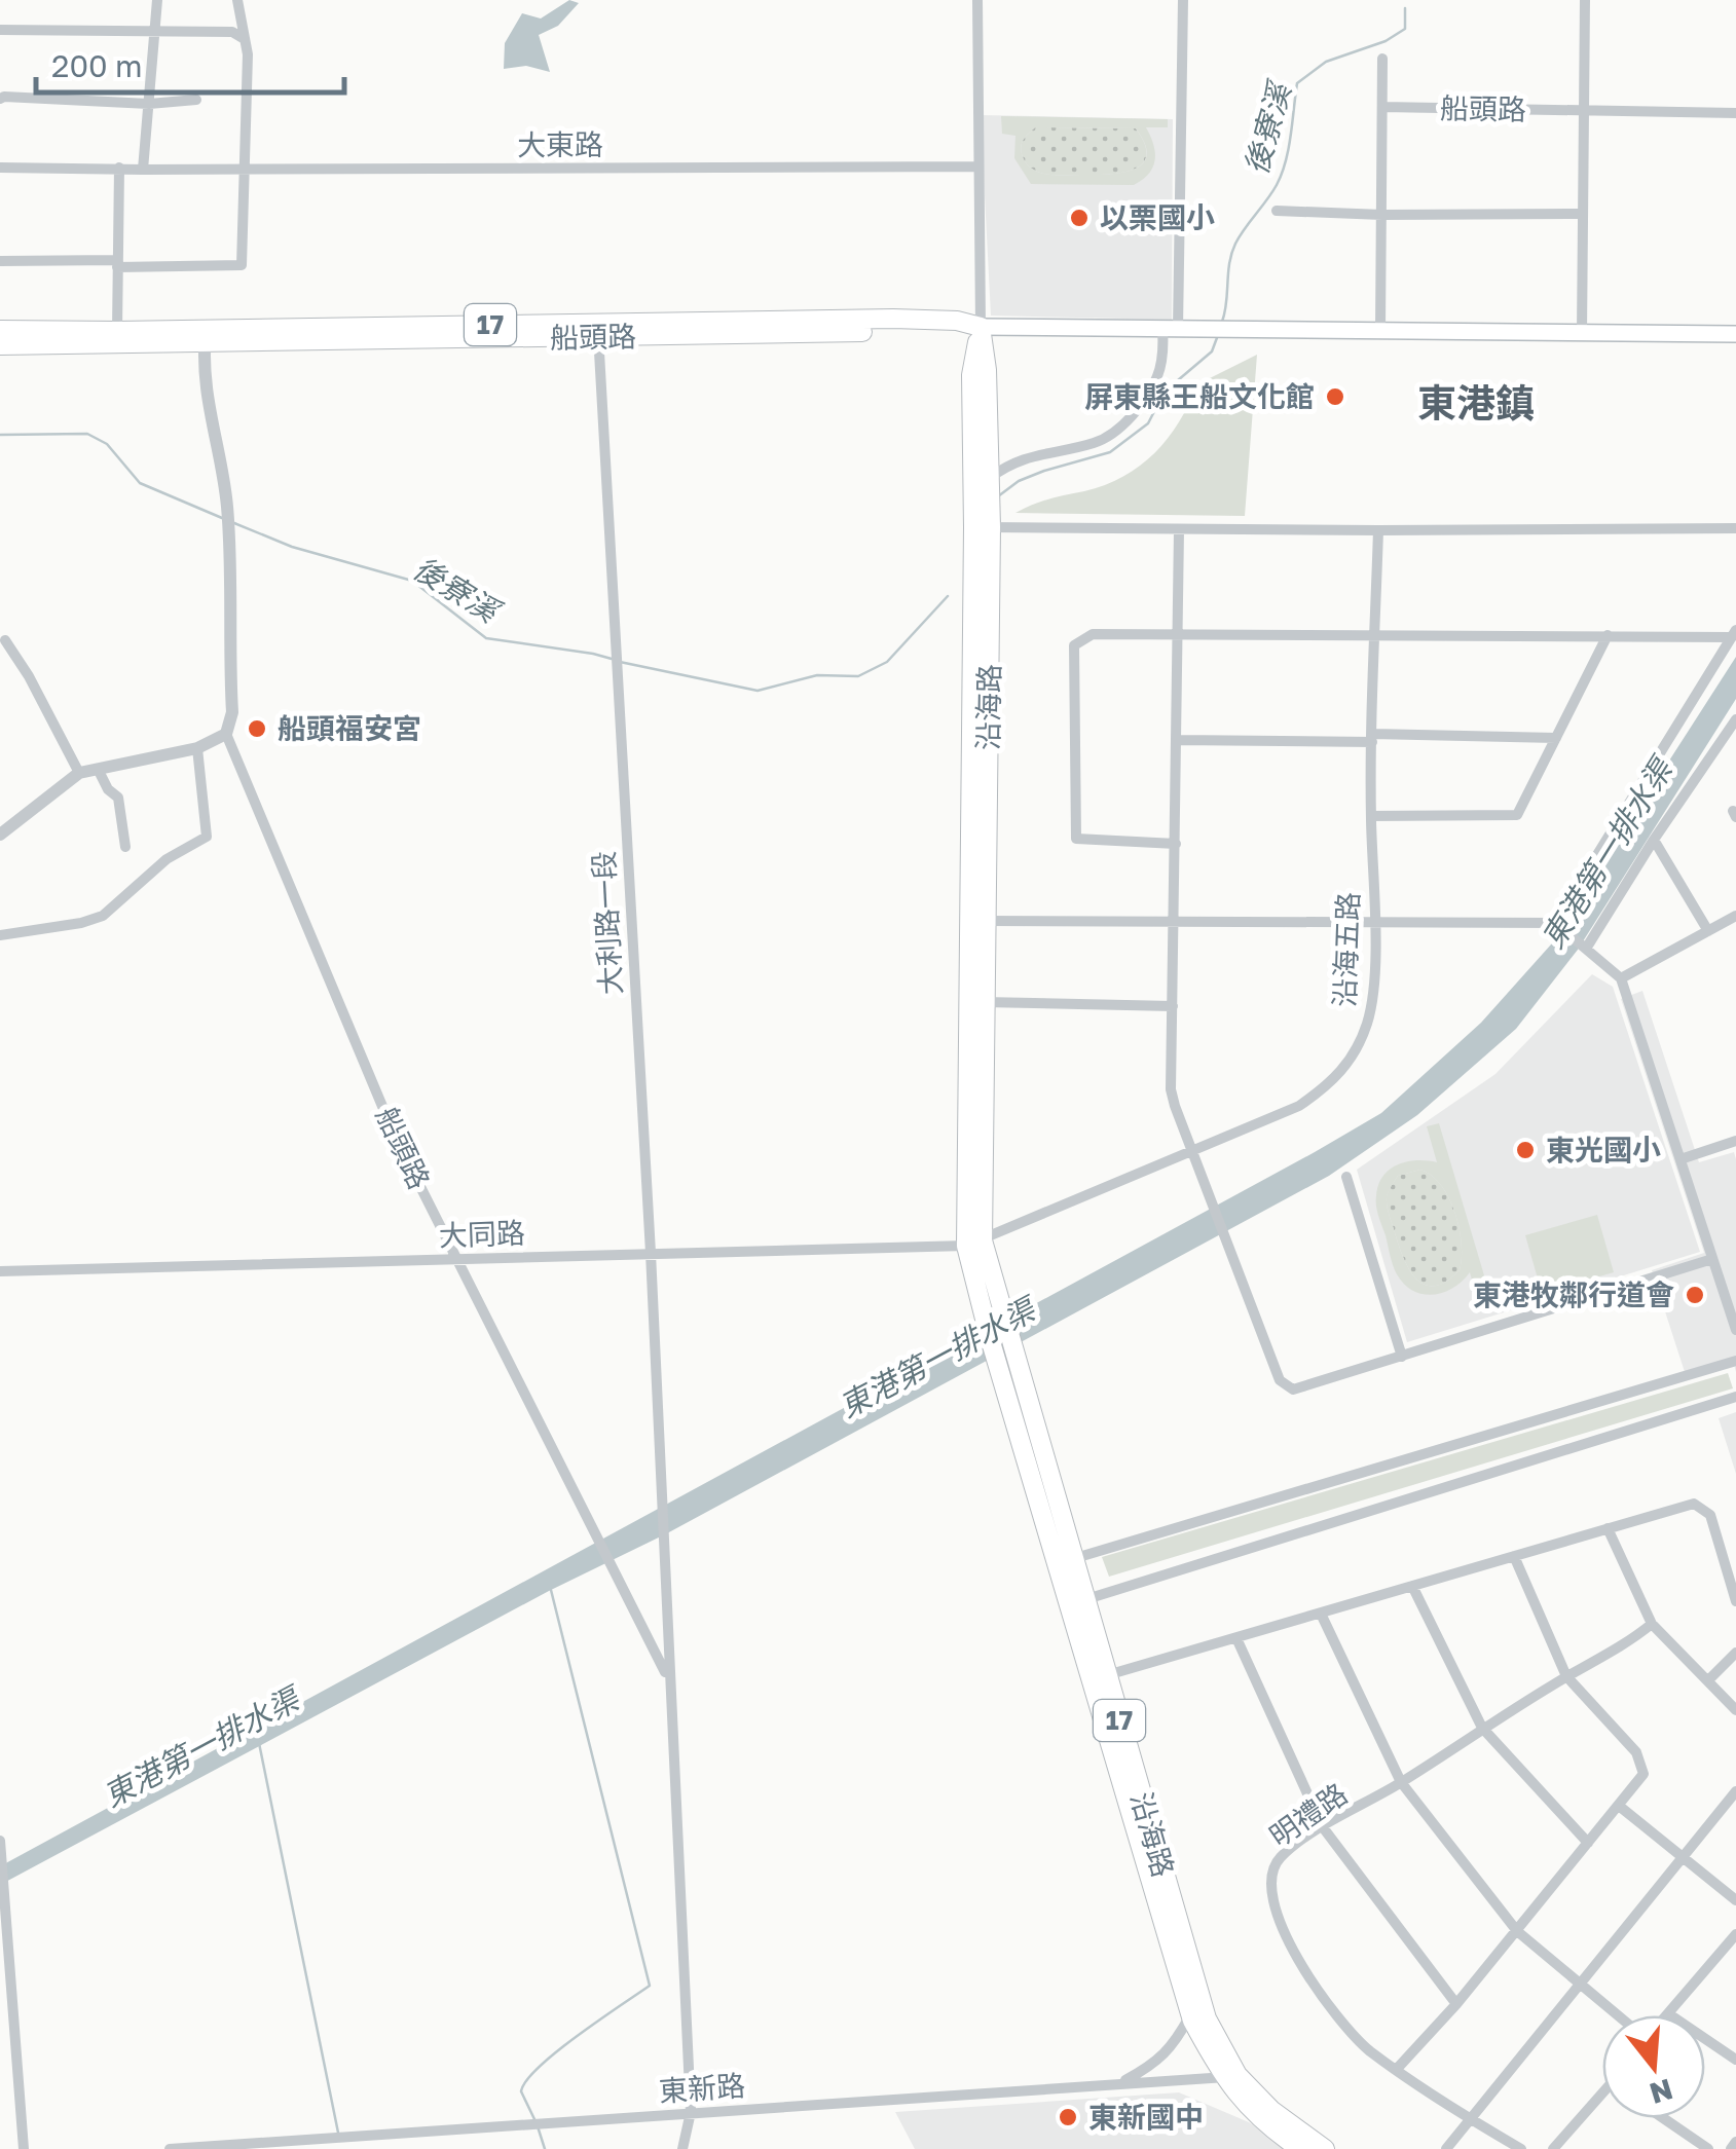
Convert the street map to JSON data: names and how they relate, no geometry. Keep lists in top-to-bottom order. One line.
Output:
{"streets":{"main road":["船頭路","17","沿海路"],"street":["大東路","大利路一段","沿海五路","大同路","明禮路","東新路"]},"crossings":[["船頭路","沿海路"],["船頭路","大利路一段"],["船頭路","大同路"],["沿海路","沿海五路"],["沿海路","大同路"],["沿海路","東新路"],["大利路一段","大同路"],["沿海五路","大同路"]],"districts":["東港鎮"],"water":["後寮溪","東港第一排水渠"],"places":["以栗國小","屏東縣王船文化館","船頭福安宮","東光國小","東港牧鄰行道會","東新國中"],"scale_bar":"200 m","north":"bottom"}
